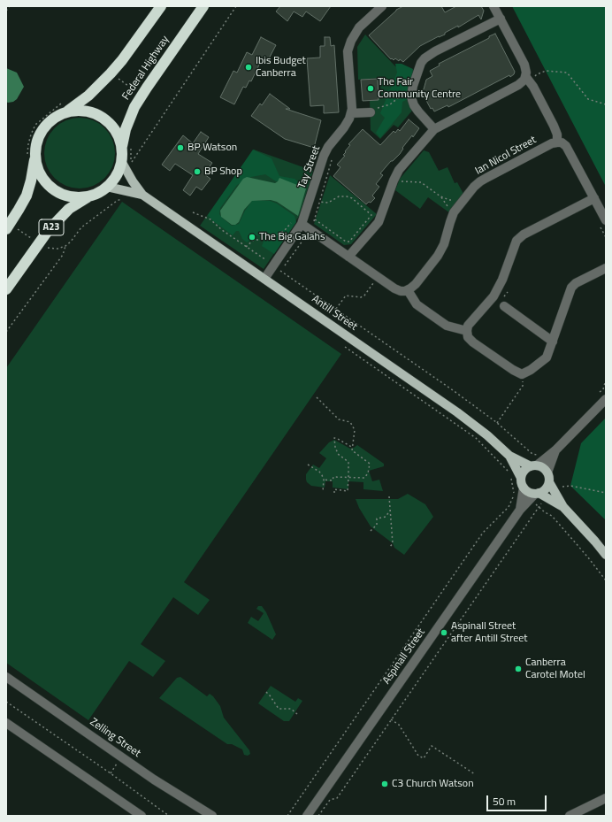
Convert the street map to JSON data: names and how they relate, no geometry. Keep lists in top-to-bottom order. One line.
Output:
{"streets":{"highway":["Federal Highway","A23"],"main road":["Antill Street"],"street":["Ian Nicol Street","Tay Street","Aspinall Street","Zelling Street"]},"crossings":[["Federal Highway","A23"],["Federal Highway","Antill Street"],["Tay Street","Antill Street"],["A23","Antill Street"],["Antill Street","Aspinall Street"]],"places":["Ibis Budget Canberra","The Fair Community Centre","BP Watson","BP Shop","The Big Galahs","Aspinall Street after Antill Street","Canberra Carotel Motel","C3 Church Watson"],"scale_bar":"50 m"}
